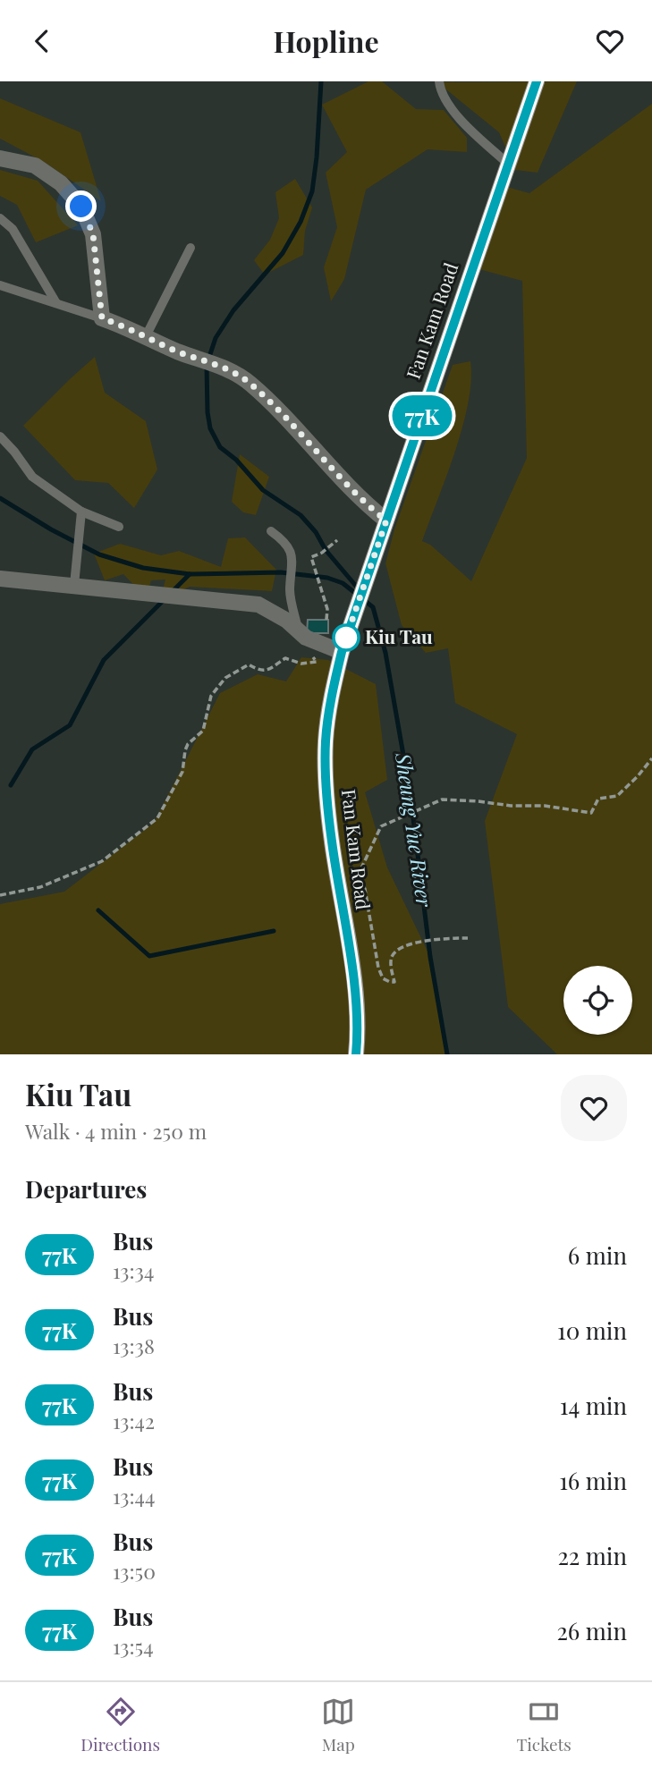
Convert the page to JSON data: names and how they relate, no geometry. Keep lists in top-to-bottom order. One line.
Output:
{"streets":{"main road":["Fan Kam Road"]},"water":["Sheung Yue River"],"places":["Kiu Tau"],"lines":["bus line 77K"],"page":{"header":"Hopline","on_map":"77K","heading":[["Kiu Tau","Walk · 4 min · 250 m"],"Departures"],"list":[{"mark":"77K","name":"Bus","note":"13:34","value":"6 min"},{"mark":"77K","name":"Bus","note":"13:38","value":"10 min"},{"mark":"77K","name":"Bus","note":"13:42","value":"14 min"},{"mark":"77K","name":"Bus","note":"13:44","value":"16 min"},{"mark":"77K","name":"Bus","note":"13:50","value":"22 min"},{"mark":"77K","name":"Bus","note":"13:54","value":"26 min"}],"tabs":["Directions","Map","Tickets"]}}
